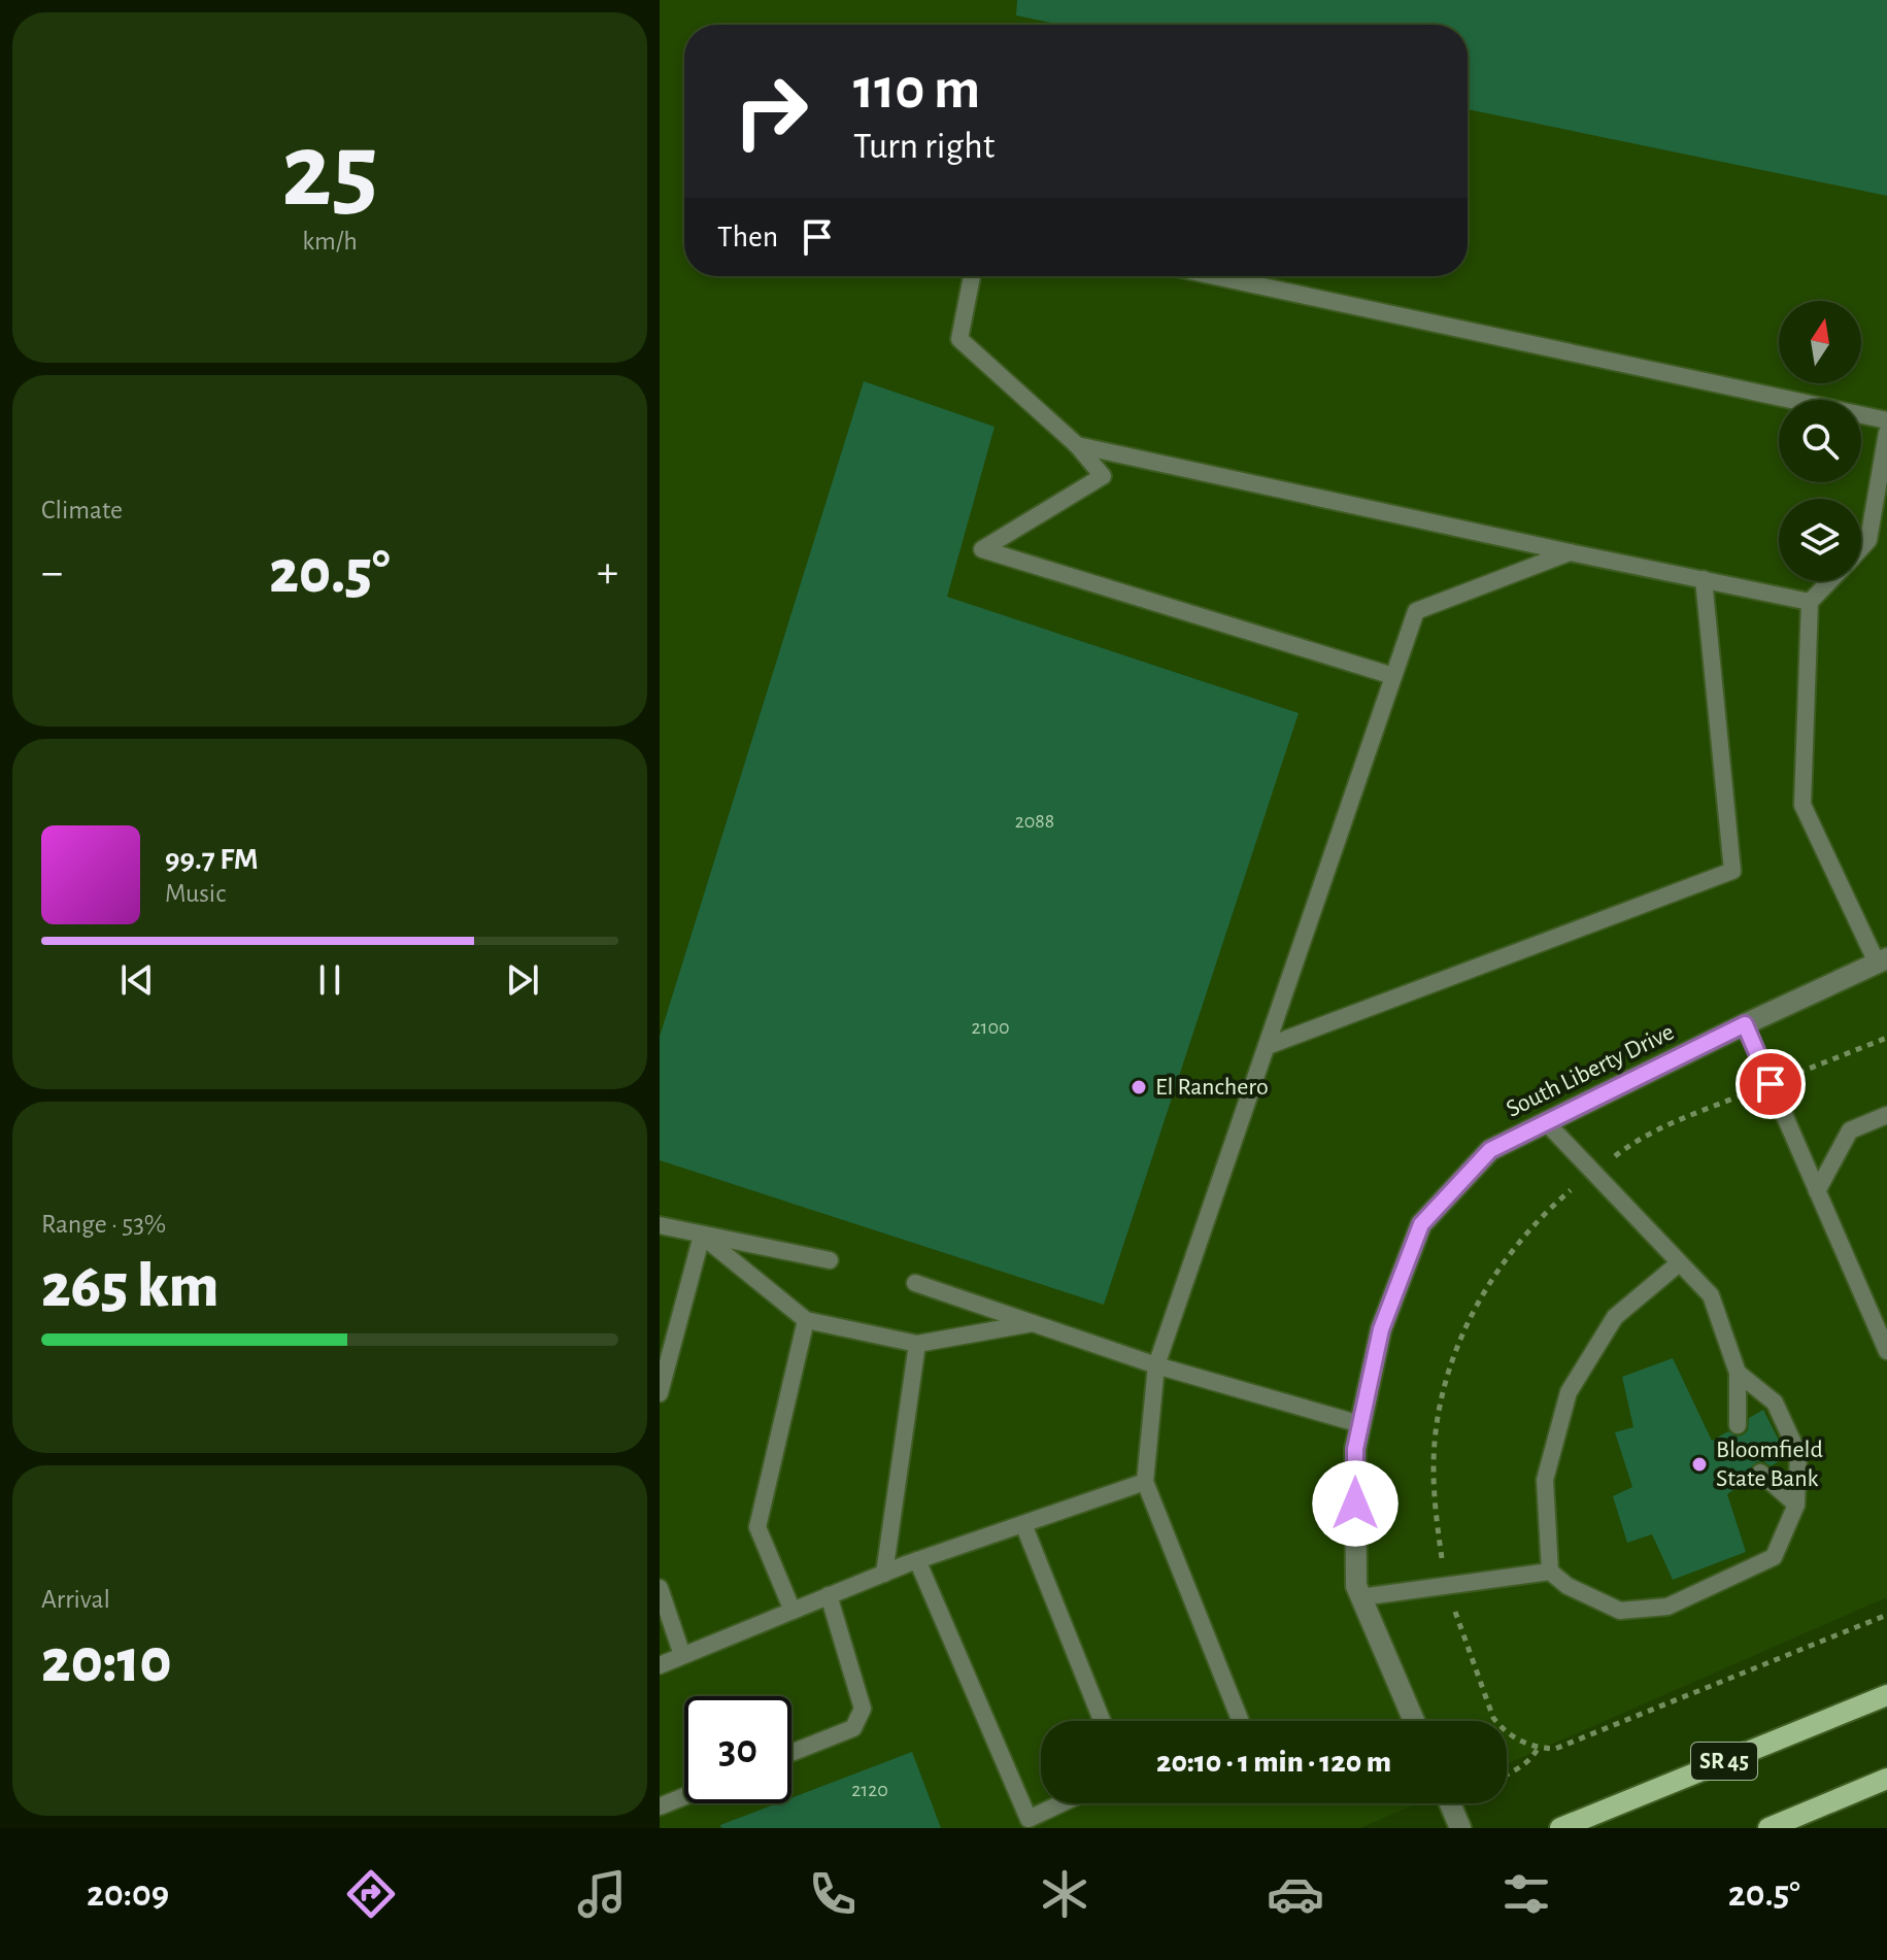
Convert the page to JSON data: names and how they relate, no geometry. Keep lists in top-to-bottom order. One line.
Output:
{"streets":{"main road":["SR 45"],"street":["South Liberty Drive"]},"places":["El Ranchero","Bloomfield State Bank"],"house_numbers":["2088","2100","2120"],"north":"top","page":{"tile":[["25","km/h"],"Climate",["Range · 53%","265 km"],["Arrival","20:10"]],"turn":["110 m","Turn right"],"then":"Then","heat":["−","20.5°","+"],"song":["99.7 FM","Music"],"limit":"30","trip":"20:10 · 1 min · 120 m","tabs":["20:09","20.5°"]}}
